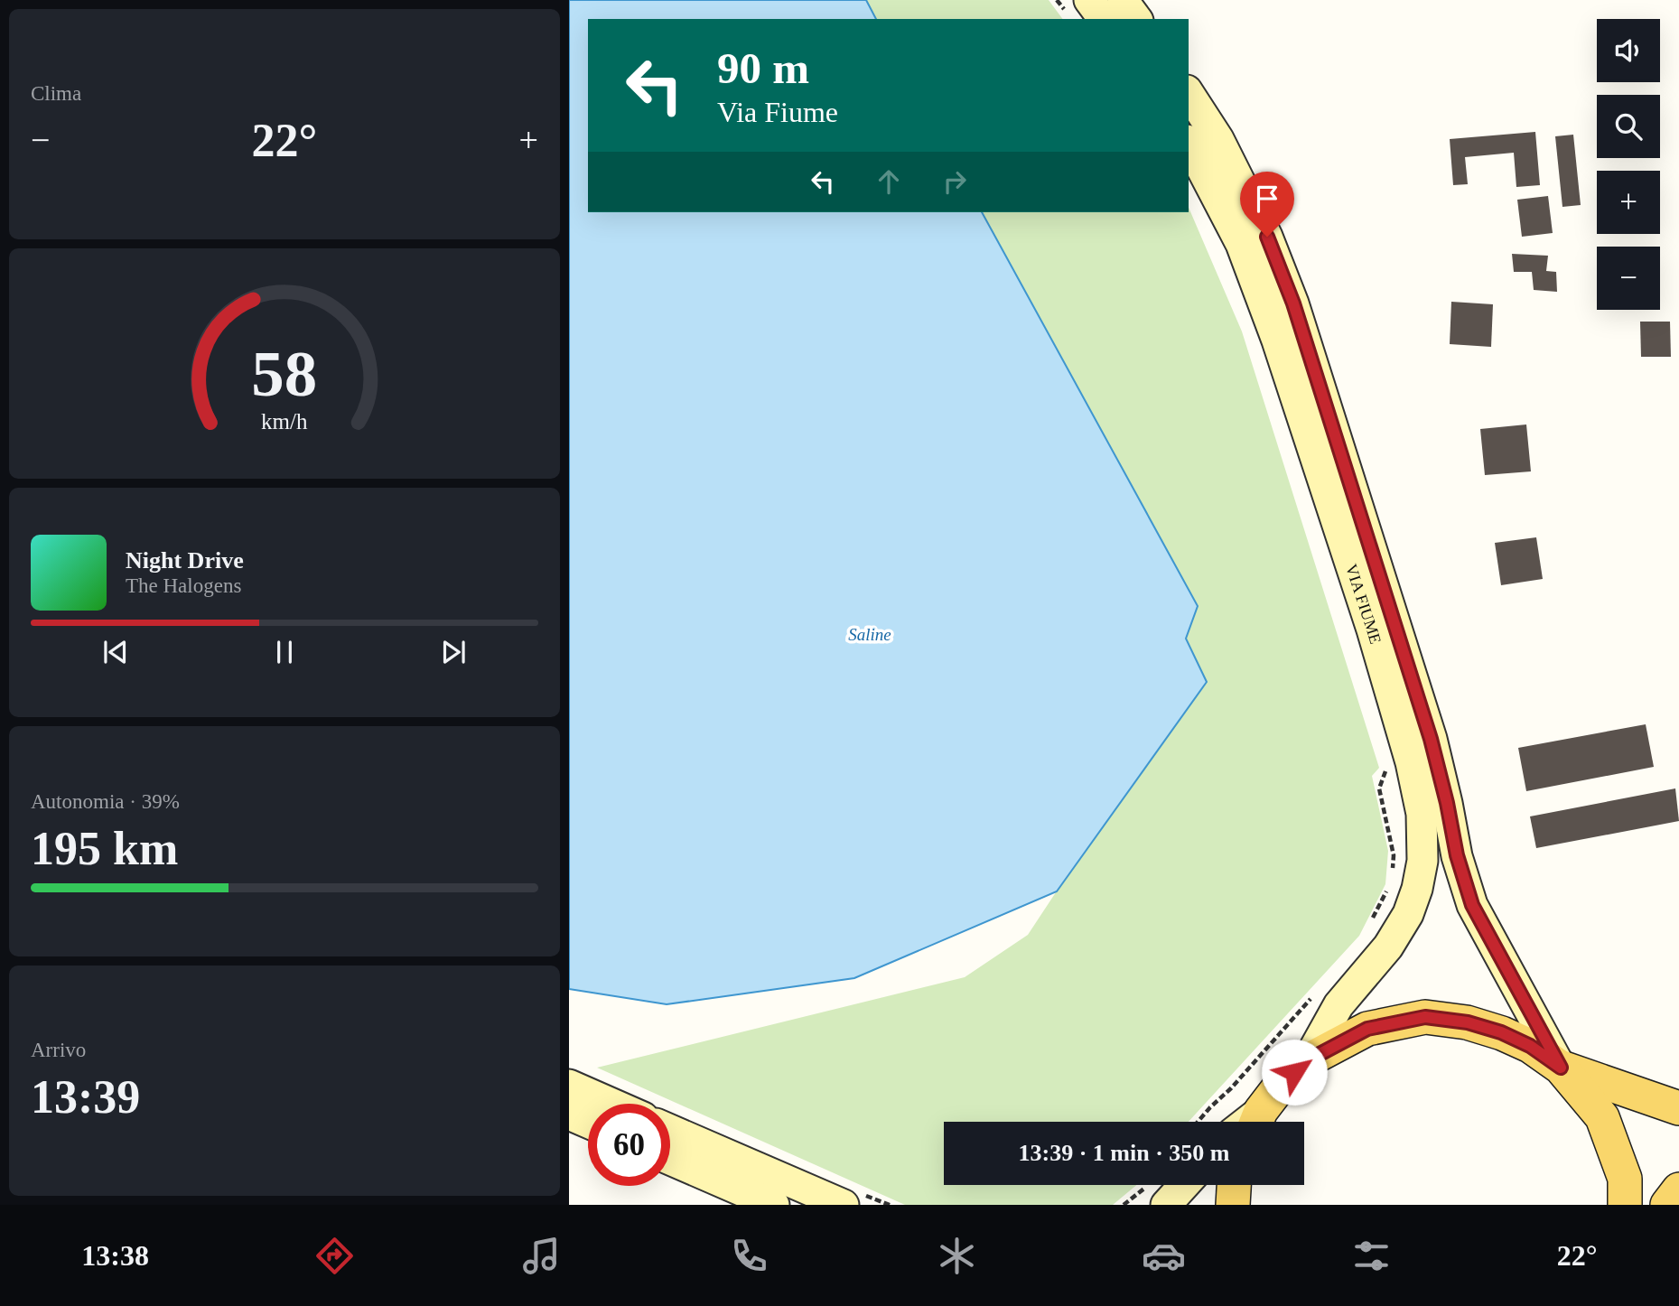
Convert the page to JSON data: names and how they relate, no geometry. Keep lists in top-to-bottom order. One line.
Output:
{"streets":{"main road":["VIA FIUME"]},"water":["Saline"],"page":{"tile":["Clima",["Autonomia · 39%","195 km"],["Arrivo","13:39"]],"map_buttons":["+","−"],"turn":["90 m","Via Fiume"],"heat":["−","22°","+"],"song":["Night Drive","The Halogens"],"limit":"60","trip":"13:39 · 1 min · 350 m","tabs":["13:38","22°"],"gauge":["58","km/h"]}}
